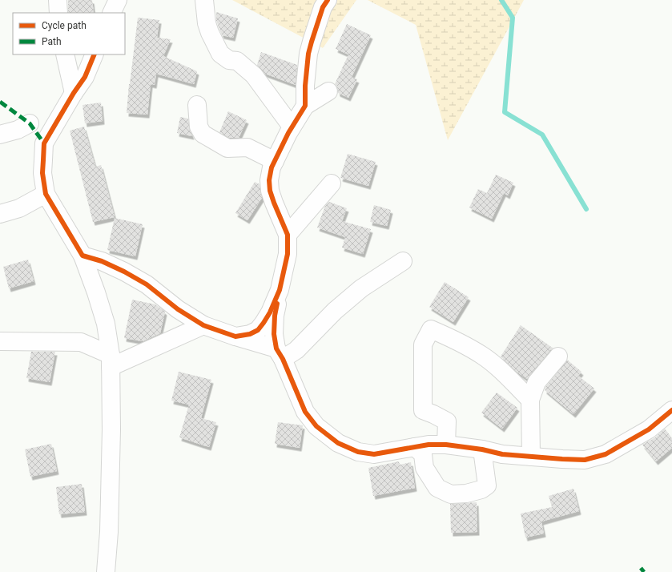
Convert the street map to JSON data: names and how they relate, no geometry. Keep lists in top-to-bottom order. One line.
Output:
{"legend":["Cycle path","Path"]}
